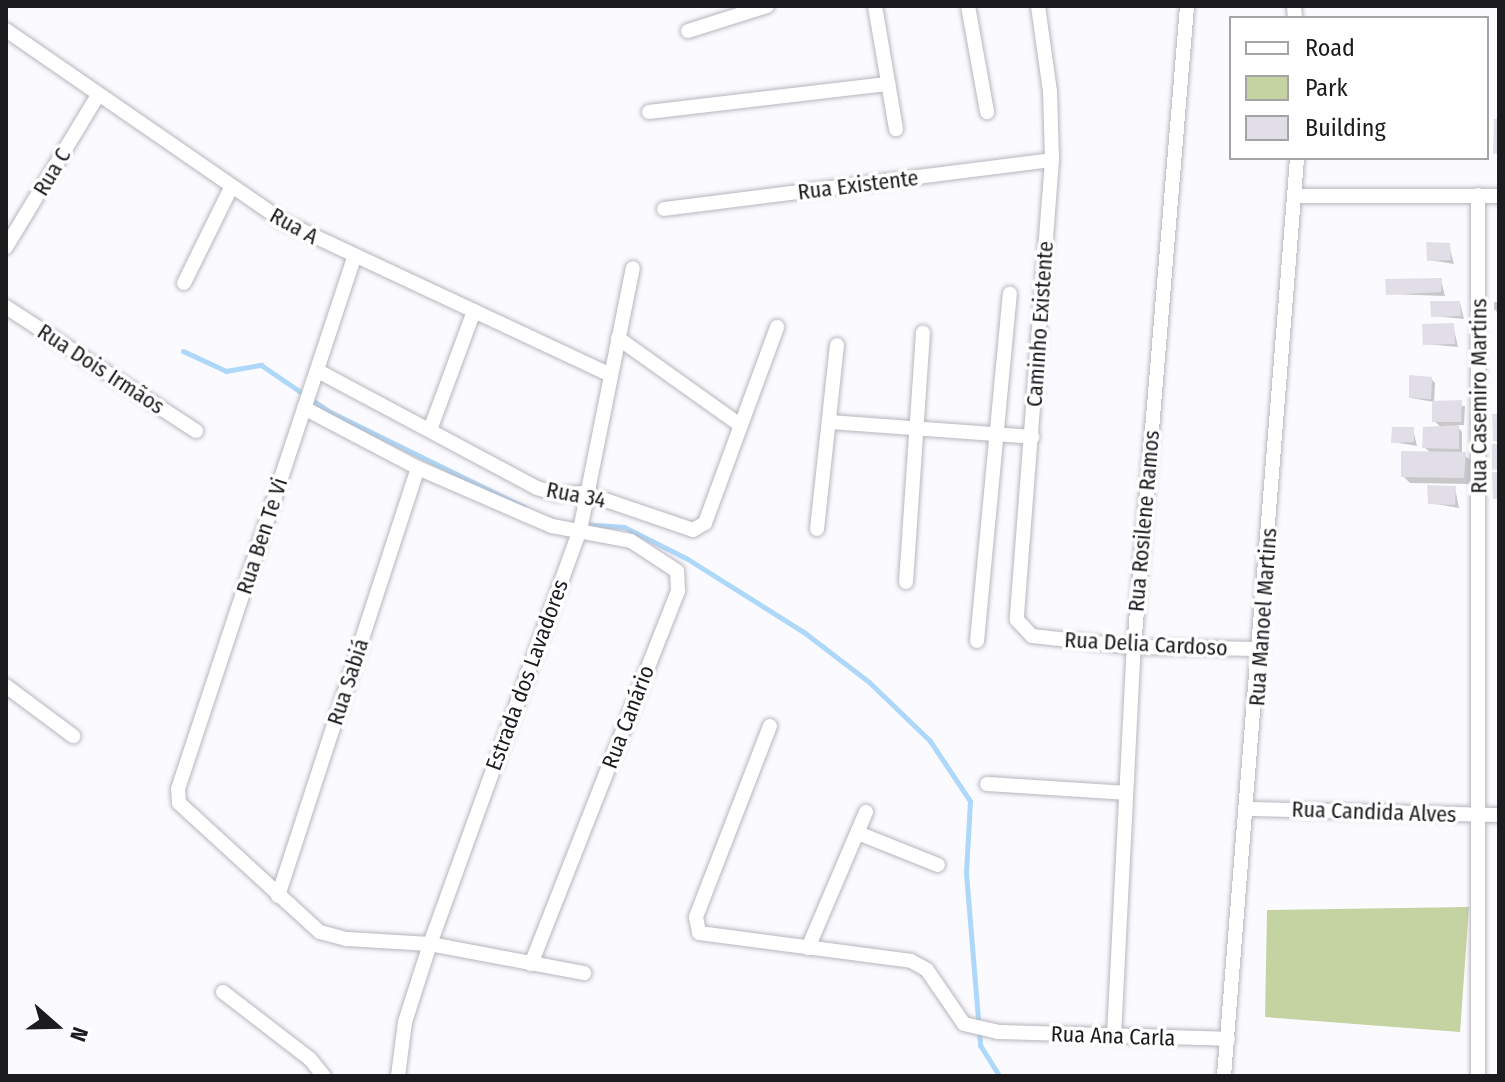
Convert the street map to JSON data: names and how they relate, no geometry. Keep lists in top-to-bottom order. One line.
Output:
{"streets":{"street":["Rua C","Rua Existente","Rua A","Caminho Existente","Rua Dois Irmãos","Rua Casemiro Martins","Rua 34","Rua Rosilene Ramos","Rua Ben Te Vi","Rua Manoel Martins","Rua Delia Cardoso","Estrada dos Lavadores","Rua Sabiá","Rua Canário","Rua Candida Alves","Rua Ana Carla"]},"crossings":[["Rua C","Rua A"],["Rua Existente","Caminho Existente"],["Rua A","Rua Ben Te Vi"],["Rua A","Estrada dos Lavadores"],["Caminho Existente","Rua Delia Cardoso"],["Rua Casemiro Martins","Rua Candida Alves"],["Rua 34","Rua Ben Te Vi"],["Rua 34","Estrada dos Lavadores"],["Rua Rosilene Ramos","Rua Delia Cardoso"],["Rua Rosilene Ramos","Rua Ana Carla"],["Rua Ben Te Vi","Rua Sabiá"],["Rua Manoel Martins","Rua Delia Cardoso"],["Rua Manoel Martins","Rua Candida Alves"],["Rua Manoel Martins","Rua Ana Carla"],["Estrada dos Lavadores","Rua Canário"],["Rua Sabiá","Rua Canário"]],"legend":["Road","Park","Building"],"north":"right"}
